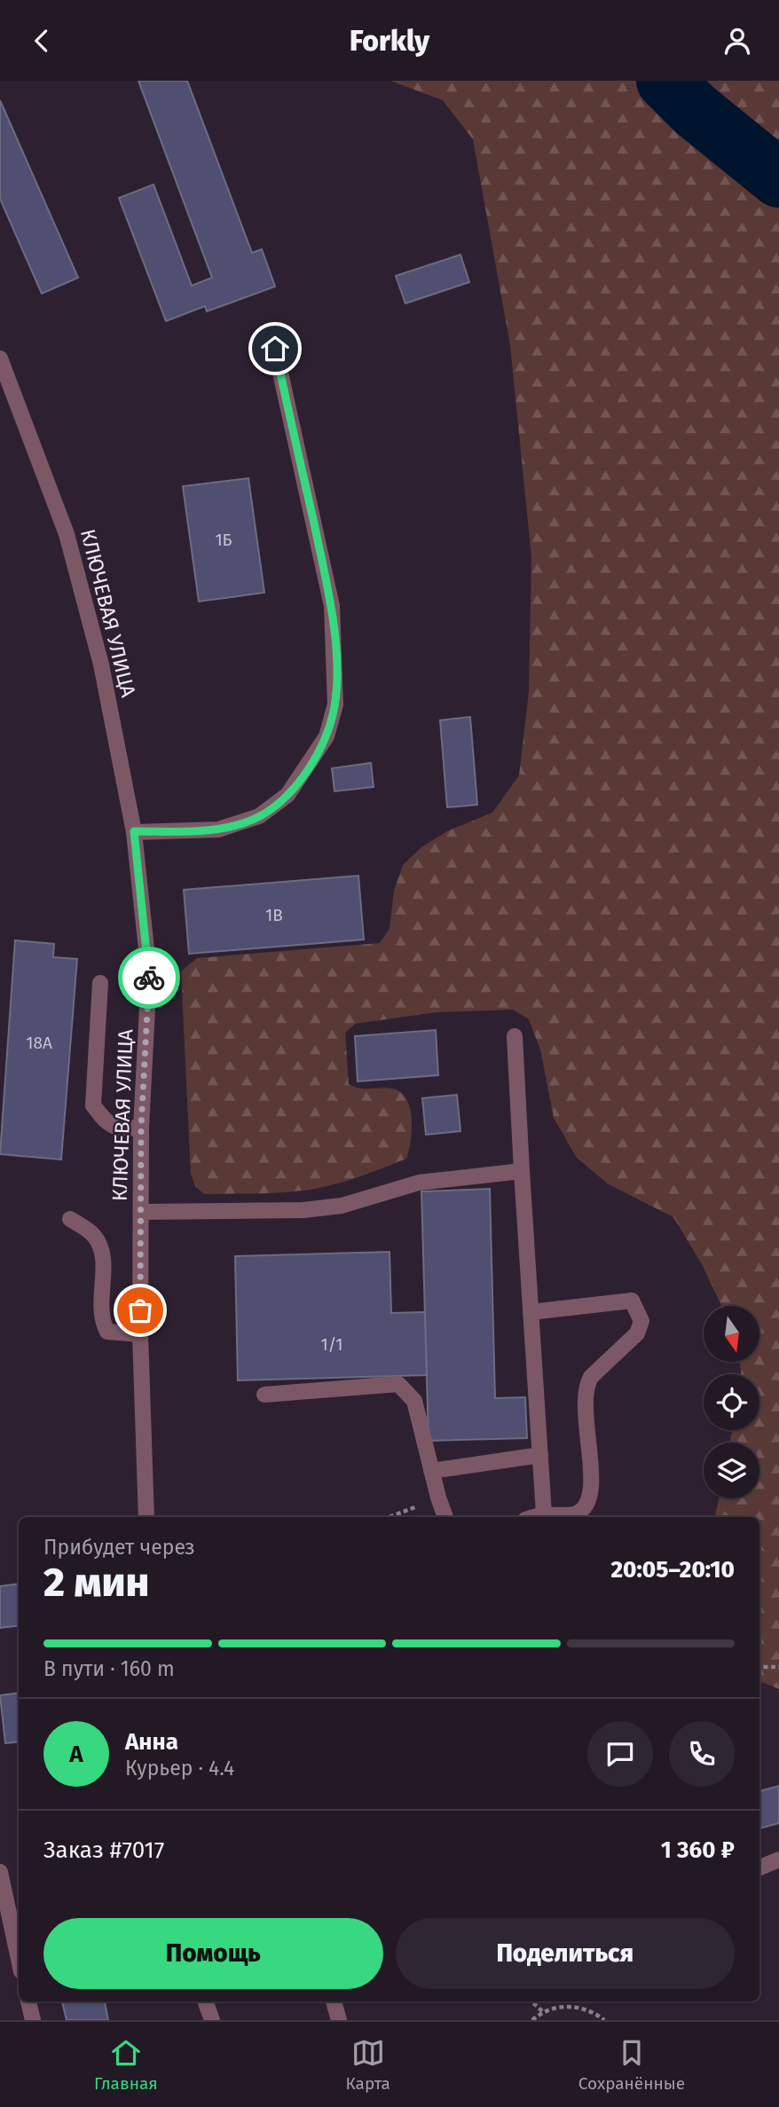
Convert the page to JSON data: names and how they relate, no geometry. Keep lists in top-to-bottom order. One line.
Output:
{"streets":{"street":["КЛЮЧЕВАЯ УЛИЦА"]},"house_numbers":["1Б","1В","18А","1/1"],"north":"bottom","page":{"header":"Forkly","heading":["2 мин","Прибудет через","20:05–20:10"],"panel":["Анна","Курьер · 4.4","Заказ #7017","1 360 ₽"],"bar":"В пути · 160 m","round":"А","buttons":["Помощь","Поделиться"],"tabs":["Главная","Карта","Сохранённые"]}}
